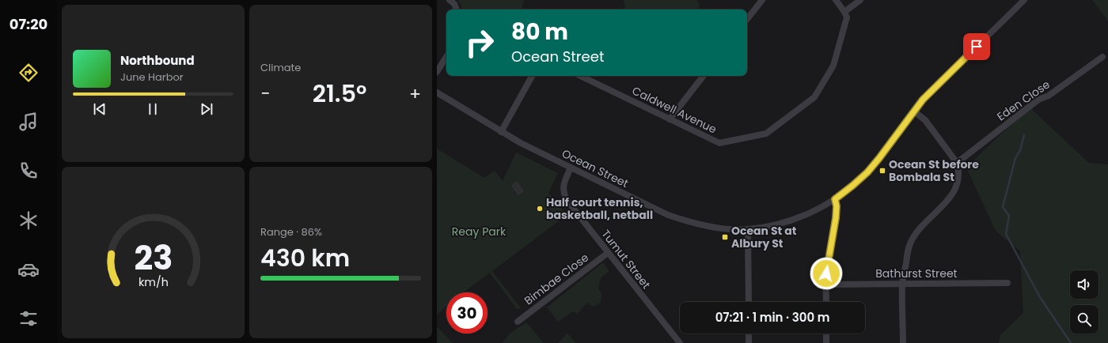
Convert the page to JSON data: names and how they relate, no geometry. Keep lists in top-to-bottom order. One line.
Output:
{"streets":{"street":["Eden Close","Caldwell Avenue","Ocean Street","Tumut Street","Bathurst Street","Bimbae Close"]},"crossings":[["Ocean Street","Tumut Street"],["Tumut Street","Bimbae Close"]],"parks":["Reay Park"],"places":{"transit":["Ocean St before Bombala St","Ocean St at Albury St"],"other":["Half court tennis, basketball, netball"]},"page":{"tabs":"07:20","tile":["Climate",["Range · 86%","430 km"]],"turn":["80 m","Ocean Street"],"song":["Northbound","June Harbor"],"heat":["−","21.5°","+"],"limit":"30","trip":"07:21 · 1 min · 300 m","gauge":["23","km/h"]}}
